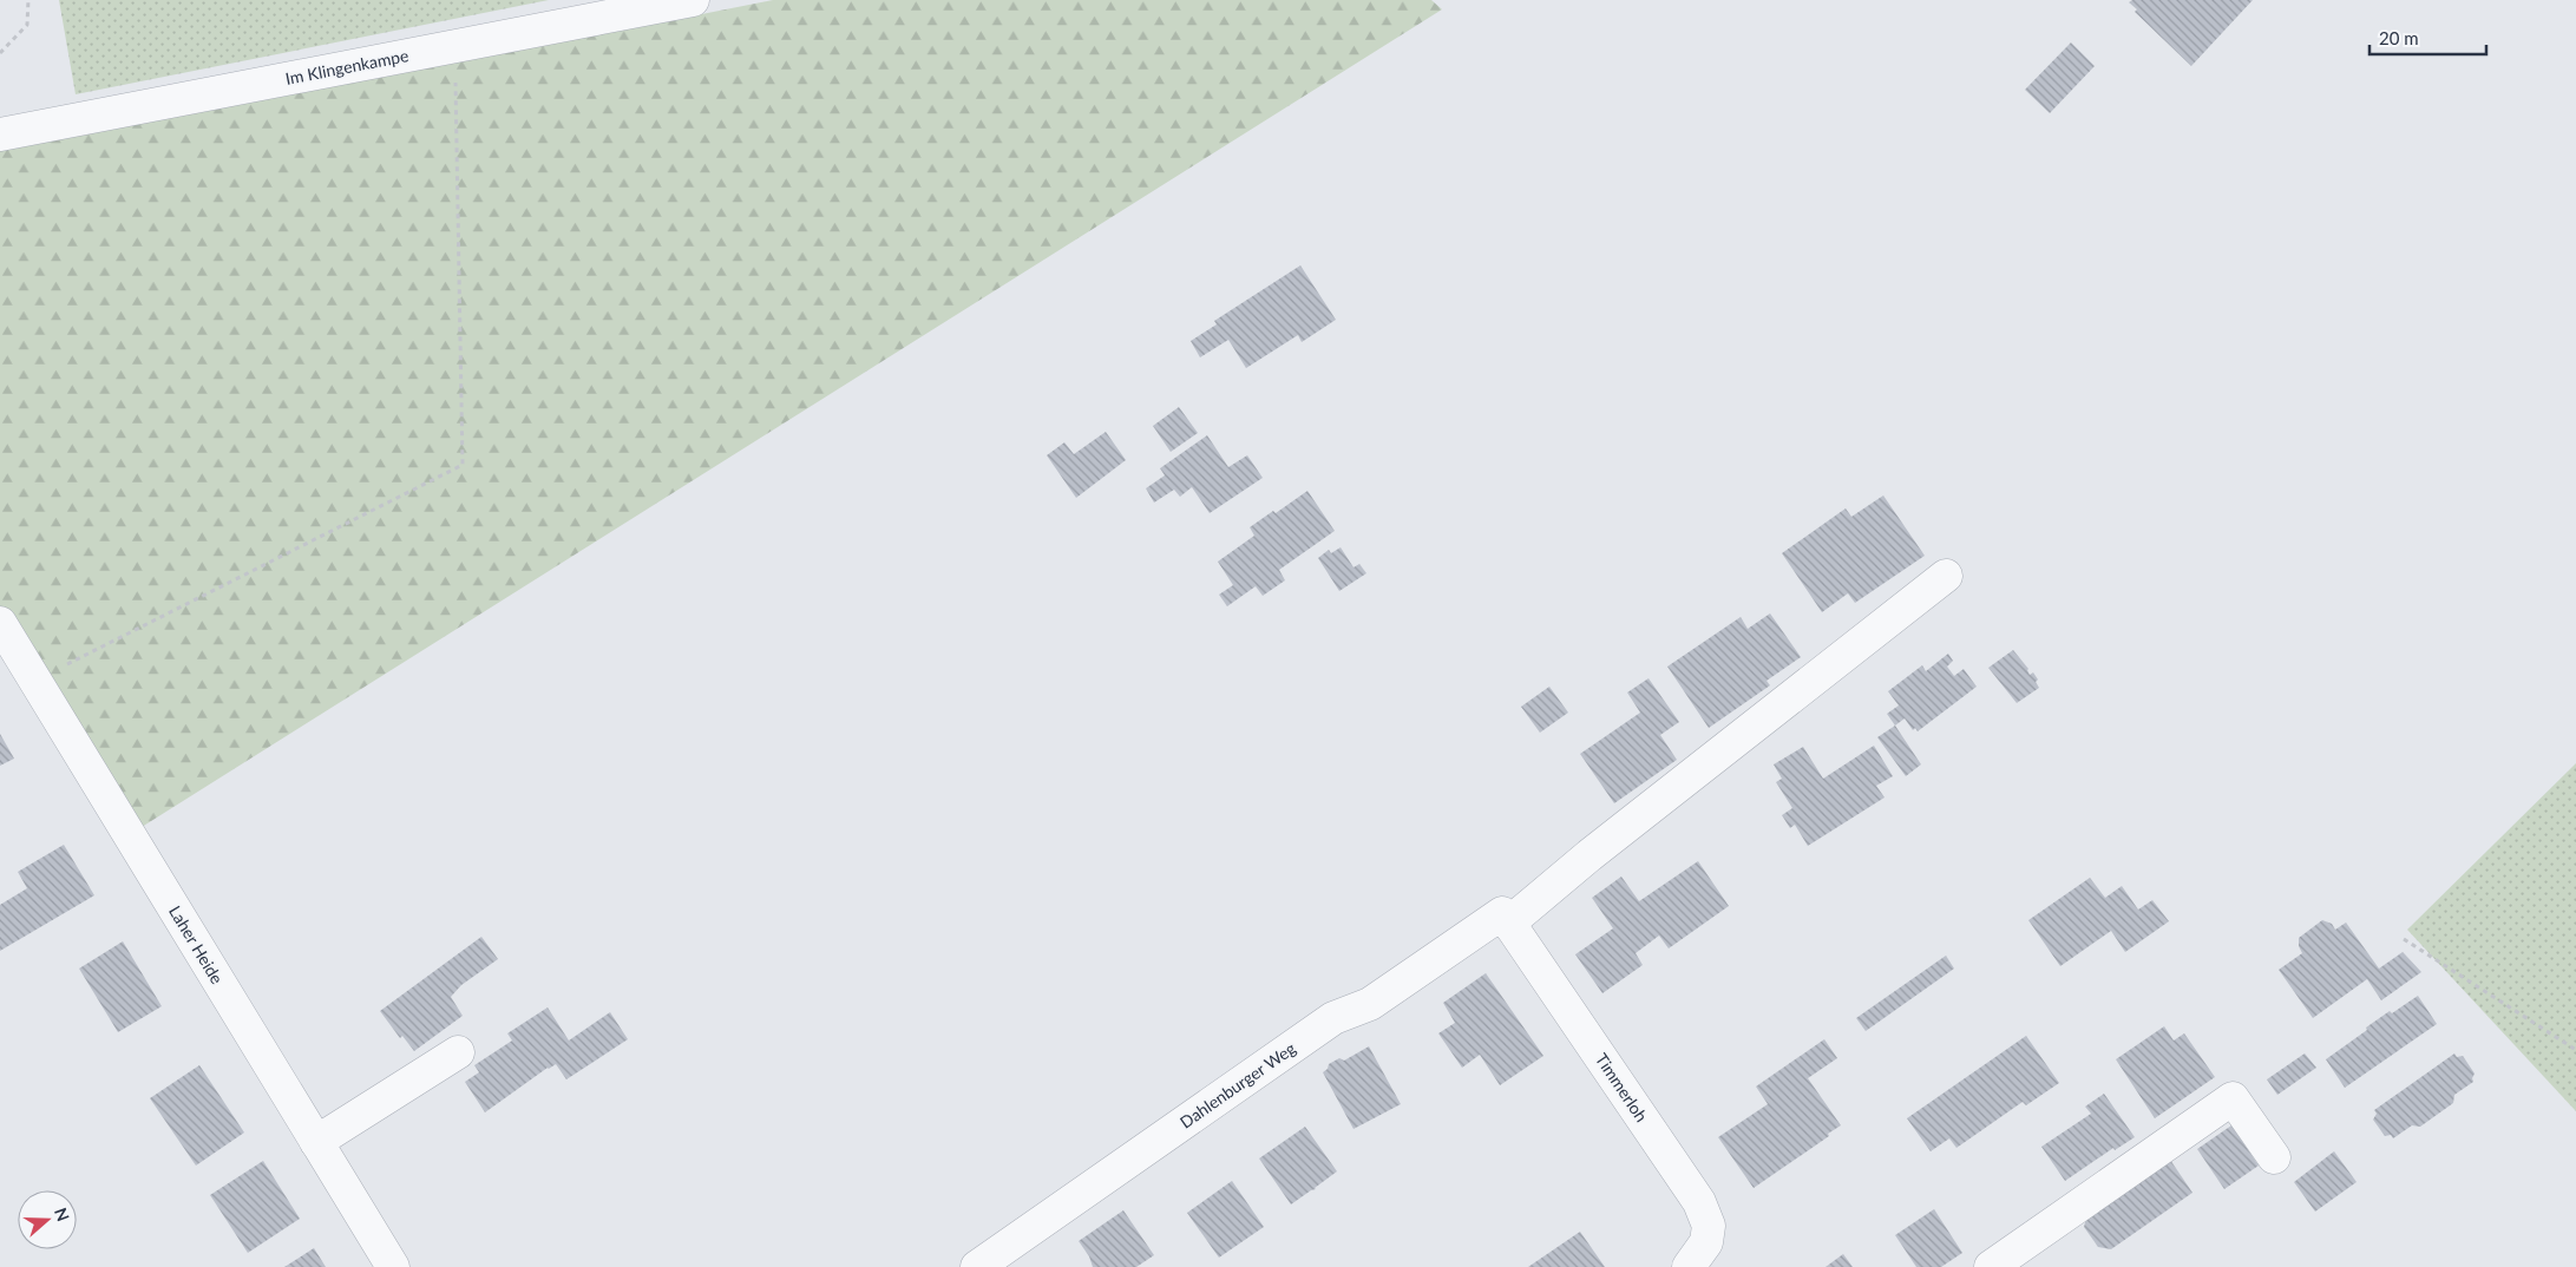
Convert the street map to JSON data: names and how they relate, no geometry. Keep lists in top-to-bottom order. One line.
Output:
{"streets":{"street":["Im Klingenkampe","Laher Heide","Dahlenburger Weg","Timmerloh"]},"crossings":[["Dahlenburger Weg","Timmerloh"]],"scale_bar":"20 m","north":"right"}
